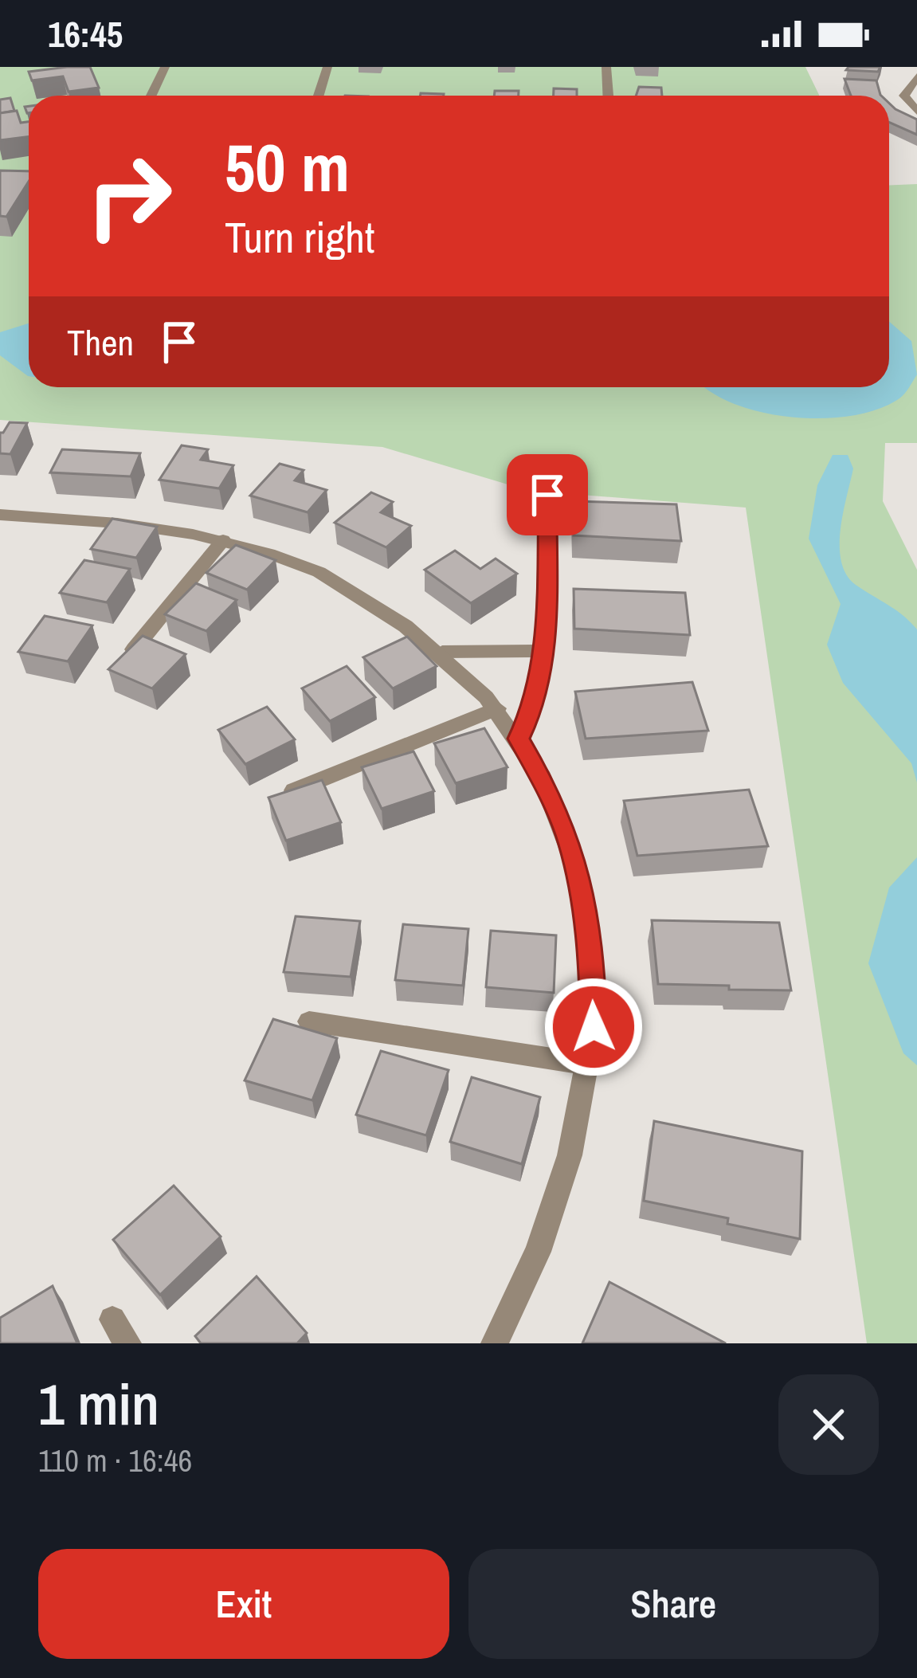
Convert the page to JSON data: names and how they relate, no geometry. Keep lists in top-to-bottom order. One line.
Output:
{"page":{"status":"16:45","turn":["50 m","Turn right"],"then":"Then","heading":["1 min","110 m · 16:46"],"buttons":["Exit","Share"]}}
